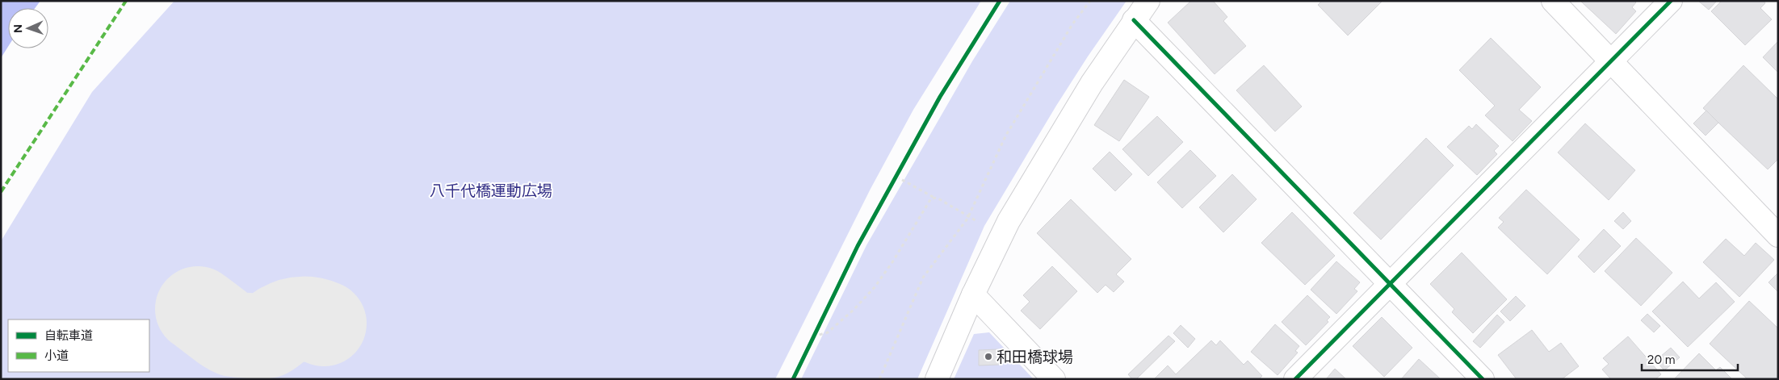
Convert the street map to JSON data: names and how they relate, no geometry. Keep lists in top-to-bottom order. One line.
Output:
{"parks":["八千代橋運動広場"],"places":["和田橋球場"],"legend":["自転車道","小道"],"scale_bar":"20 m","north":"left"}
